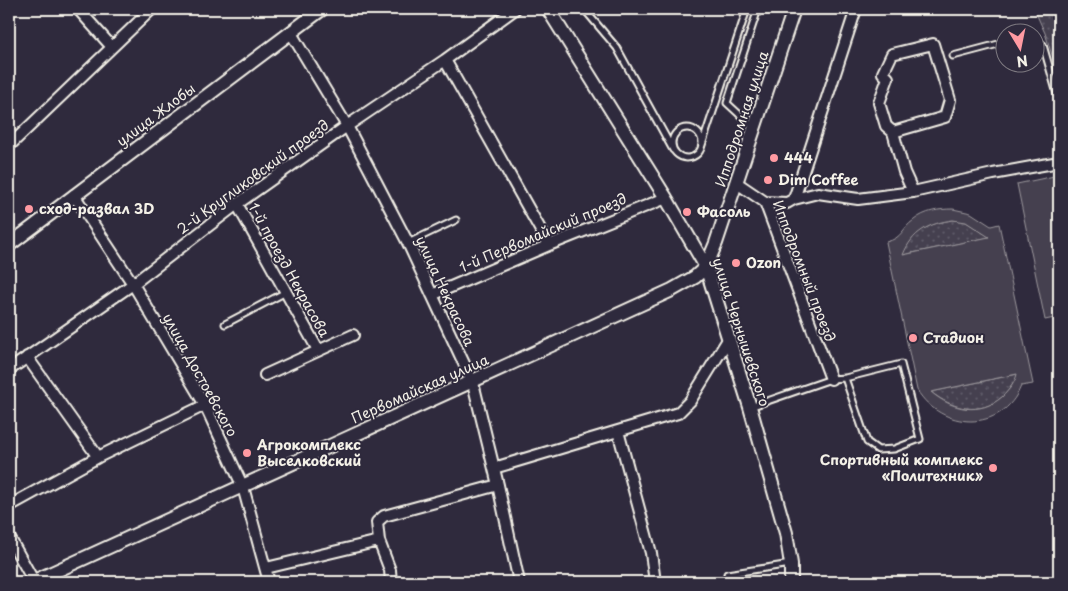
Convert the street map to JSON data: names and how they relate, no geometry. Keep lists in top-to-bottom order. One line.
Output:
{"streets":{"street":["улица Жлобы","Ипподромная улица","2-й Кругликовский проезд","1-й Первомайский проезд","1-й проезд Некрасова","Ипподромный проезд","улица Некрасова","улица Чернышевского","улица Достоевского","Первомайская улица"]},"crossings":[["улица Жлобы","улица Некрасова"],["улица Жлобы","улица Достоевского"],["Ипподромная улица","Ипподромный проезд"],["Ипподромная улица","улица Чернышевского"],["Ипподромная улица","Первомайская улица"],["2-й Кругликовский проезд","1-й проезд Некрасова"],["2-й Кругликовский проезд","улица Некрасова"],["2-й Кругликовский проезд","улица Достоевского"],["1-й Первомайский проезд","улица Некрасова"],["1-й Первомайский проезд","улица Чернышевского"],["улица Некрасова","Первомайская улица"],["улица Чернышевского","Первомайская улица"],["улица Достоевского","Первомайская улица"]],"places":["444","Dim Coffee","сход-развал 3D","Фасоль","Ozon","Стадион","Агрокомплекс Выселковский","Спортивный комплекс «Политехник»"],"north":"bottom"}
